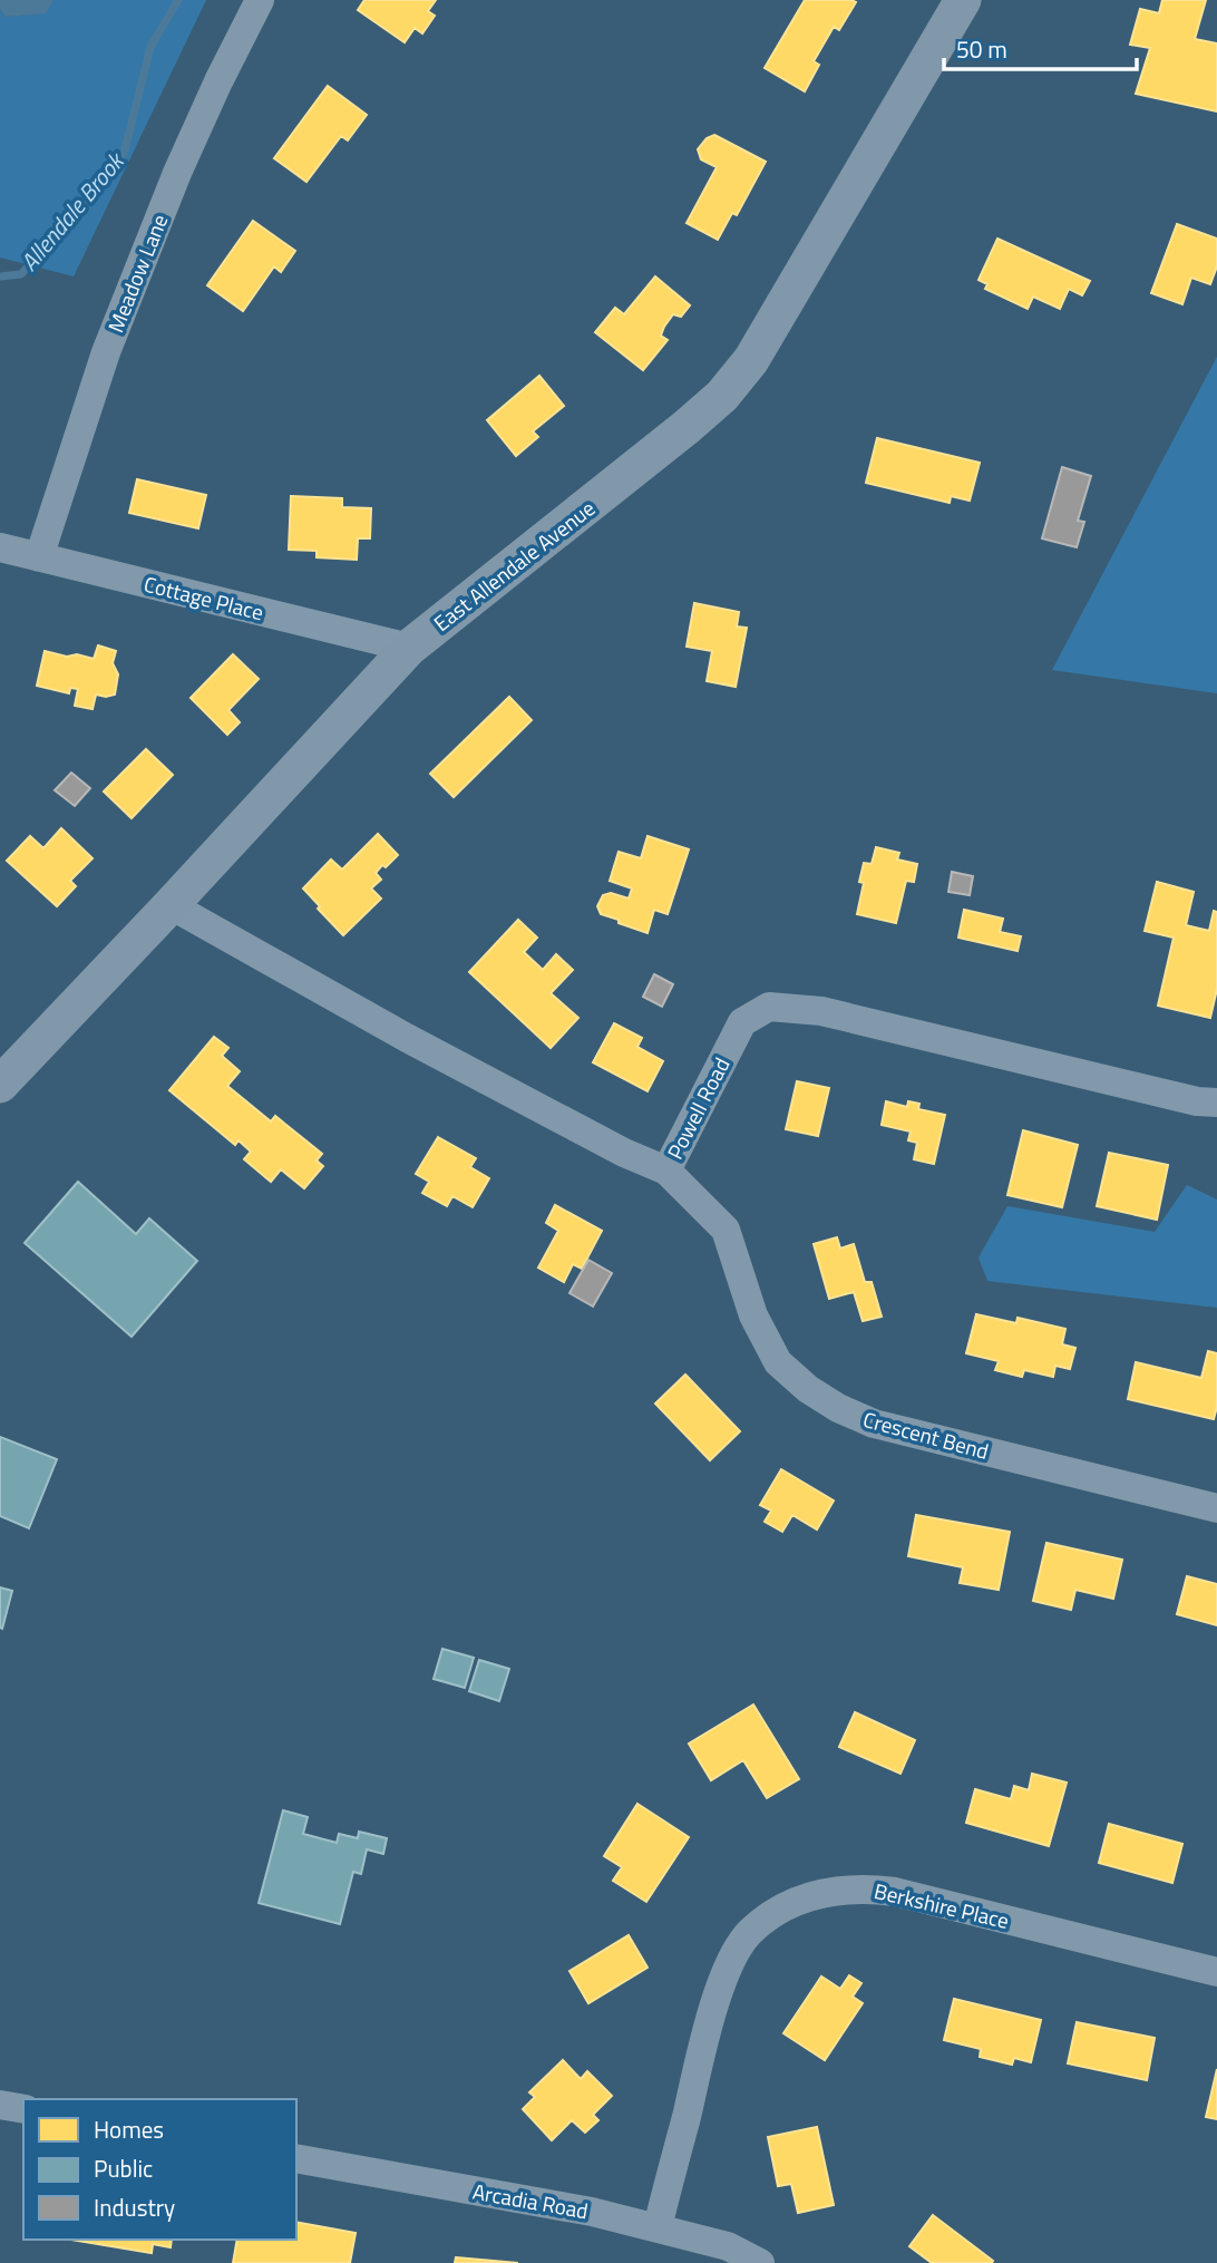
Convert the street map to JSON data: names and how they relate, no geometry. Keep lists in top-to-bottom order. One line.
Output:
{"streets":{"main road":["East Allendale Avenue"],"street":["Meadow Lane","Cottage Place","Powell Road","Crescent Bend","Berkshire Place","Arcadia Road"]},"crossings":[["Meadow Lane","Cottage Place"],["East Allendale Avenue","Cottage Place"],["East Allendale Avenue","Powell Road"],["Powell Road","Crescent Bend"],["Berkshire Place","Arcadia Road"]],"water":["Allendale Brook"],"legend":["Homes","Public","Industry"],"scale_bar":"50 m"}
